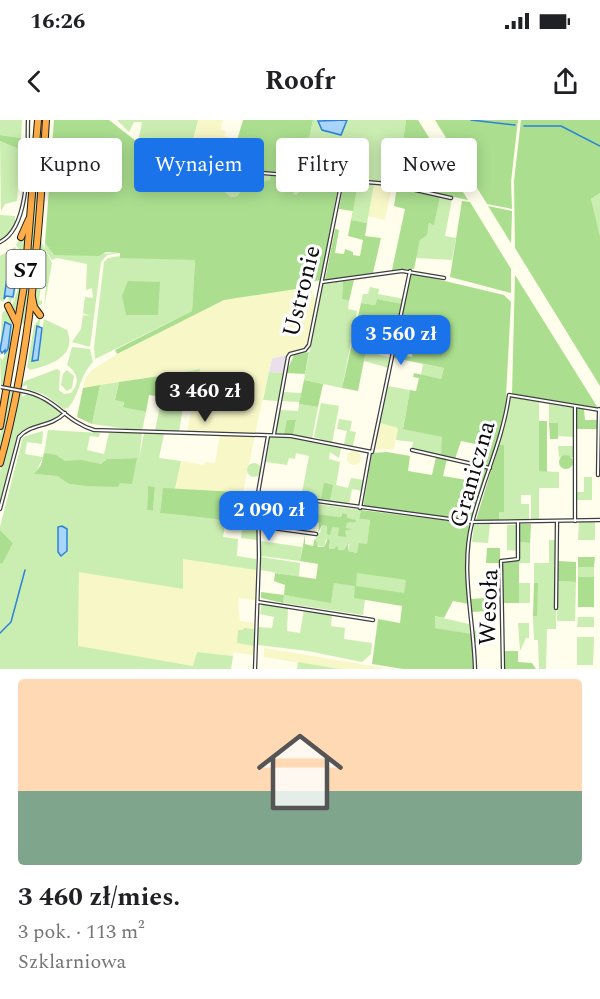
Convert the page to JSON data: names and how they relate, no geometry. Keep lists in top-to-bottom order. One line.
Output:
{"streets":{"highway":["S7"],"street":["Ustronie","Graniczna","Wesoła"]},"page":{"status":"16:26","header":"Roofr","chip":["Kupno","Wynajem","Filtry","Nowe"],"price":["3 560 zł","3 460 zł","2 090 zł"],"list":[{"name":"3 460 zł/mies.","note":"3 pok. · 113 m² · Szklarniowa"}]}}
